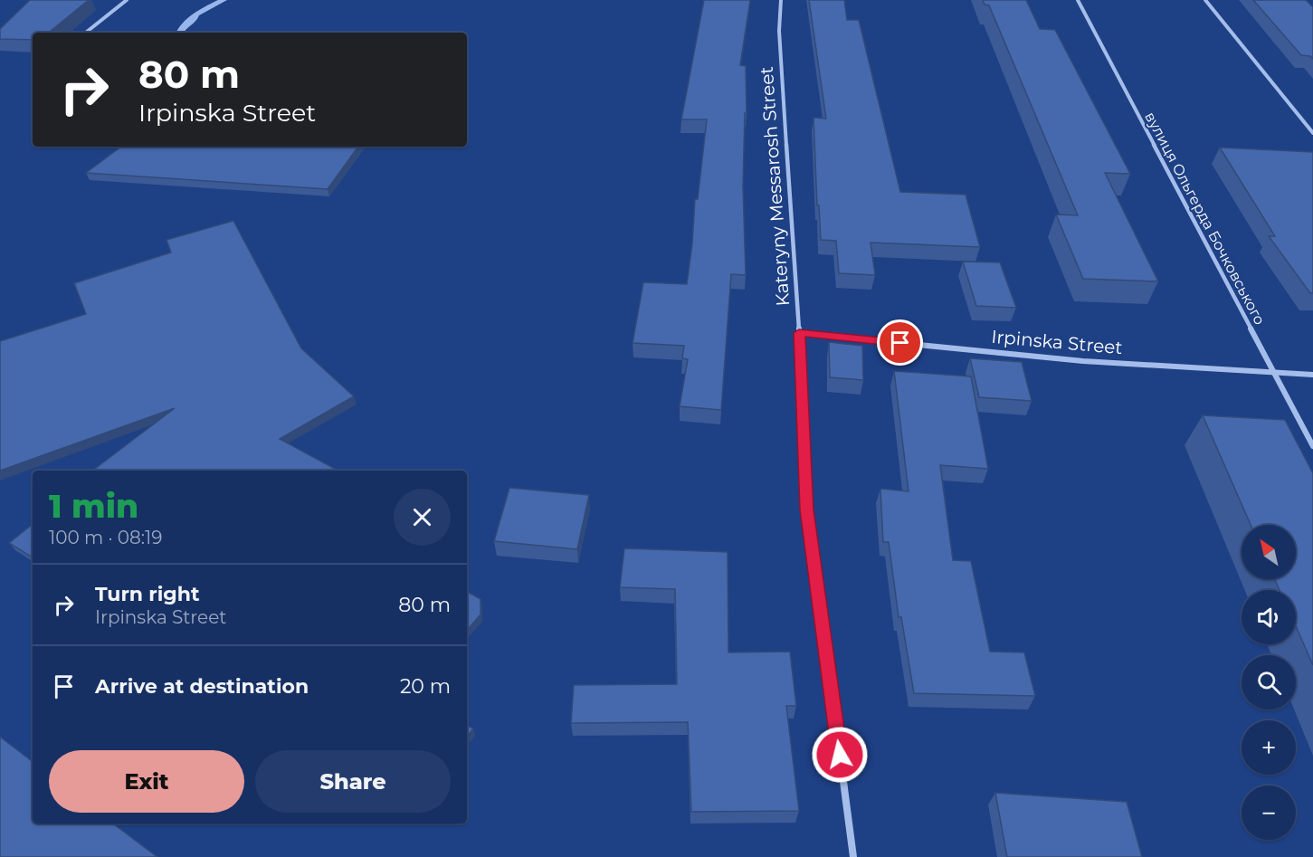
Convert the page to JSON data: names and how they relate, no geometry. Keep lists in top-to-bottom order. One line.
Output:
{"streets":{"street":["Kateryny Messarosh Street","вулиця Ольгерда Бочковського","Irpinska Street"]},"crossings":[["Kateryny Messarosh Street","Irpinska Street"],["вулиця Ольгерда Бочковського","Irpinska Street"]],"north":"top left","page":{"turn":["80 m","Irpinska Street"],"heading":["1 min","100 m · 08:19"],"map_buttons":["+","−"],"list":[{"name":"Turn right","note":"Irpinska Street","value":"80 m"},{"name":"Arrive at destination","value":"20 m"}],"buttons":["Exit","Share"]}}
